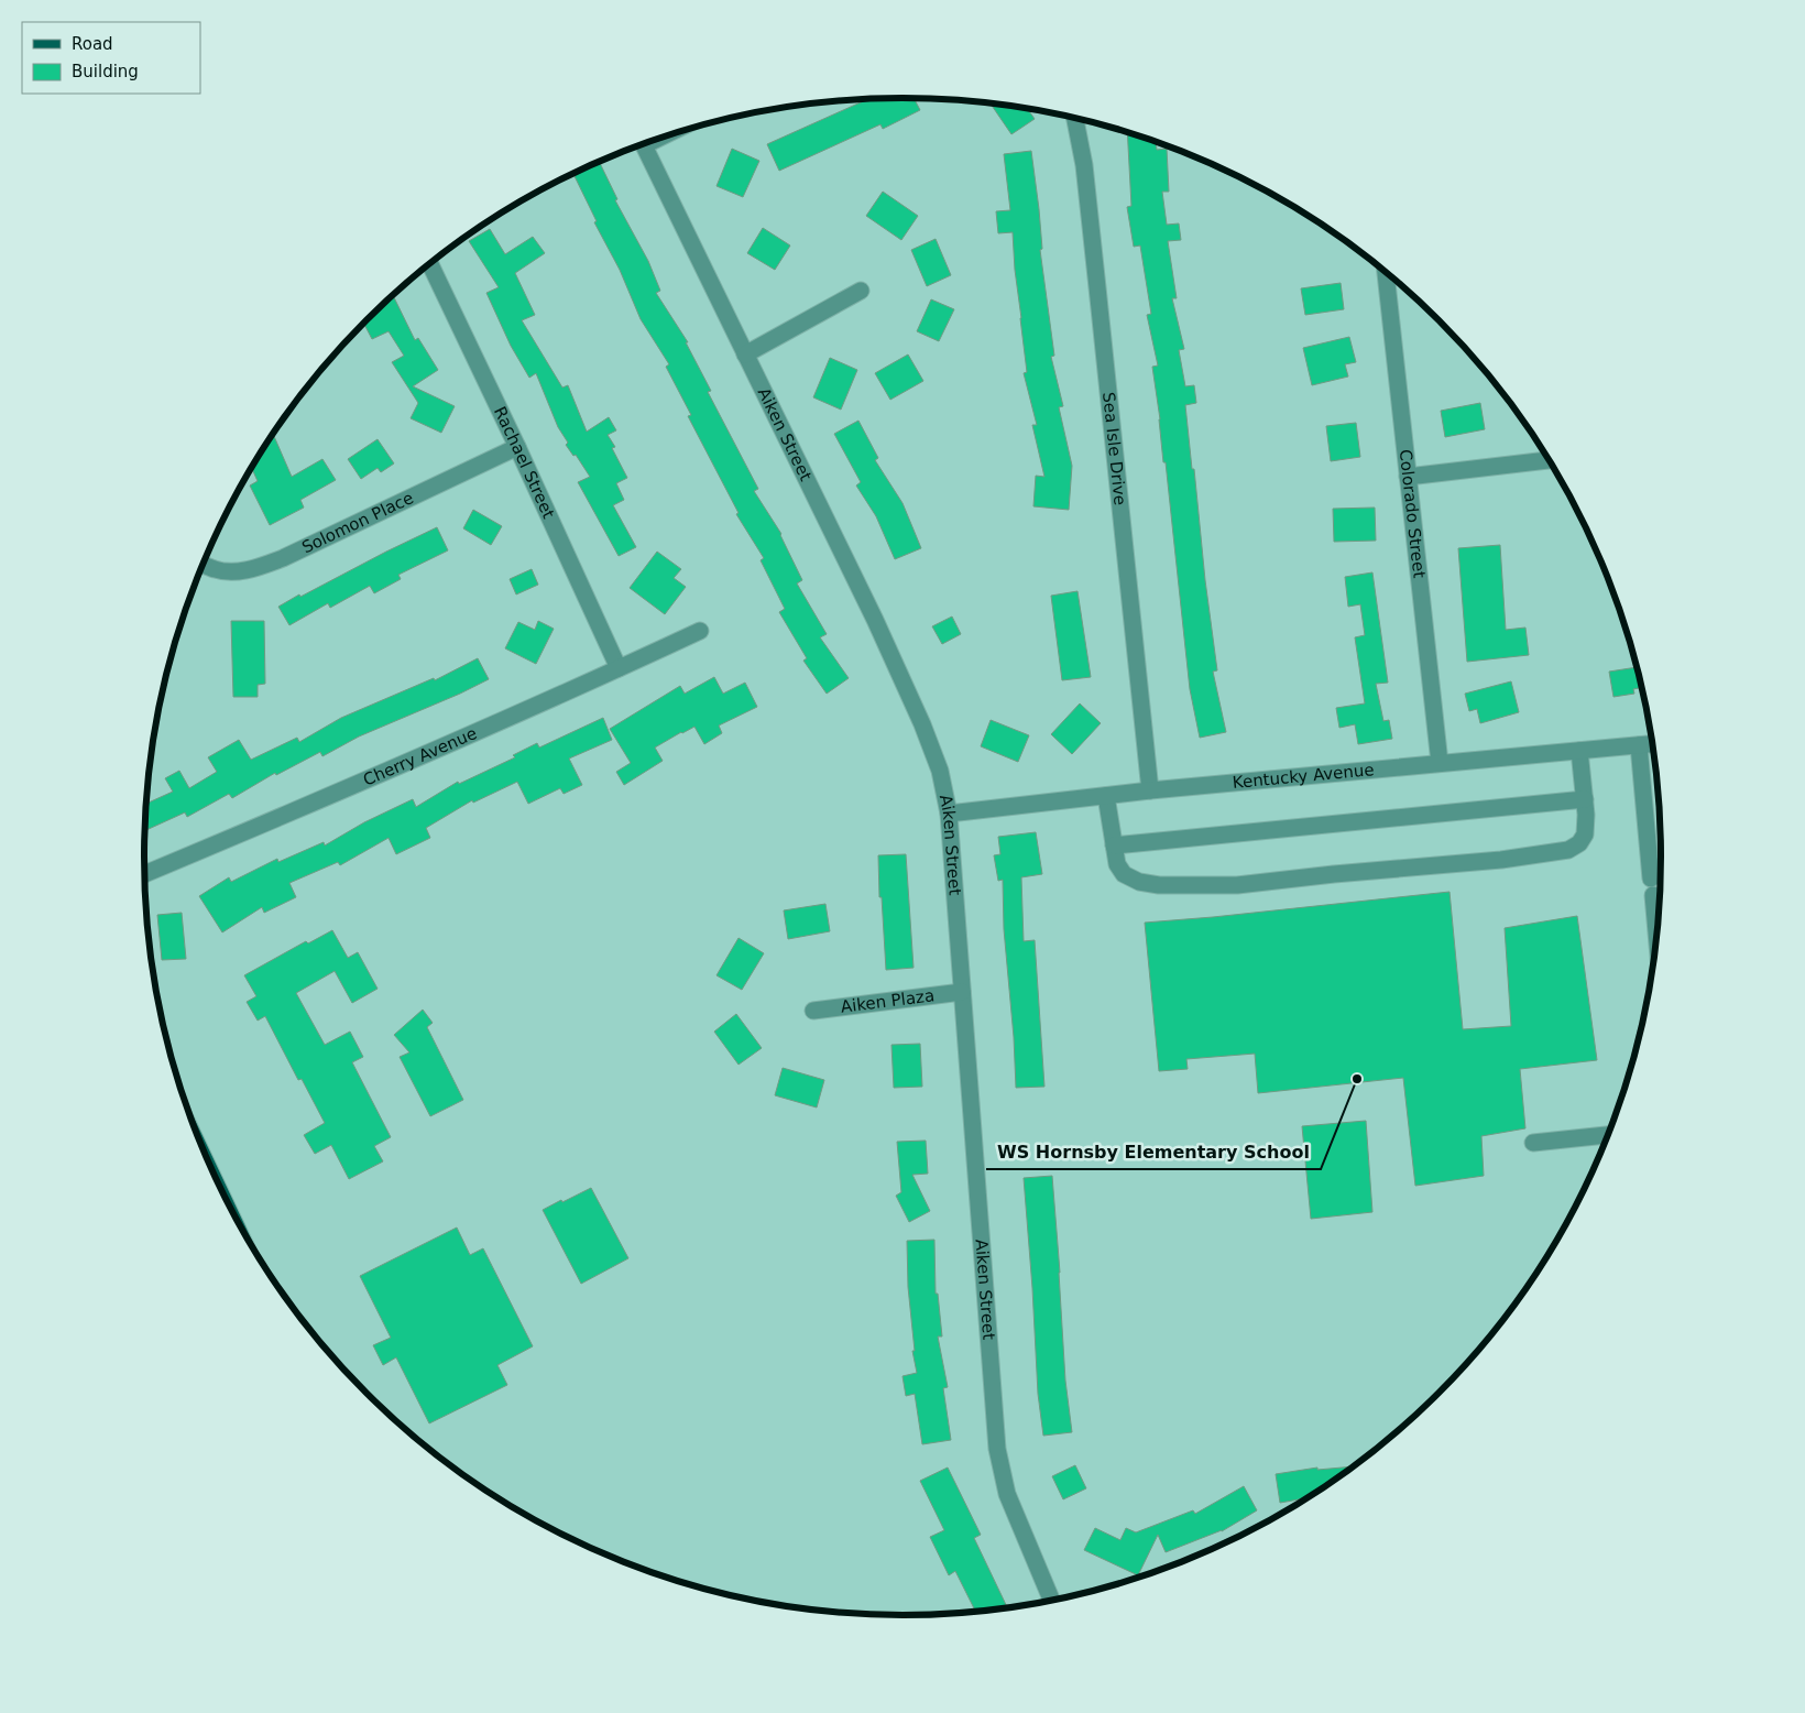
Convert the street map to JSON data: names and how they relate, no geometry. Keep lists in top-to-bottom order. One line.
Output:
{"streets":{"street":["Aiken Street","Sea Isle Drive","Rachael Street","Colorado Street","Solomon Place","Cherry Avenue","Kentucky Avenue","Aiken Plaza"]},"crossings":[["Aiken Street","Kentucky Avenue"],["Aiken Street","Aiken Plaza"],["Sea Isle Drive","Kentucky Avenue"],["Rachael Street","Solomon Place"],["Rachael Street","Cherry Avenue"],["Colorado Street","Kentucky Avenue"]],"places":["WS Hornsby Elementary School"],"legend":["Road","Building"]}
